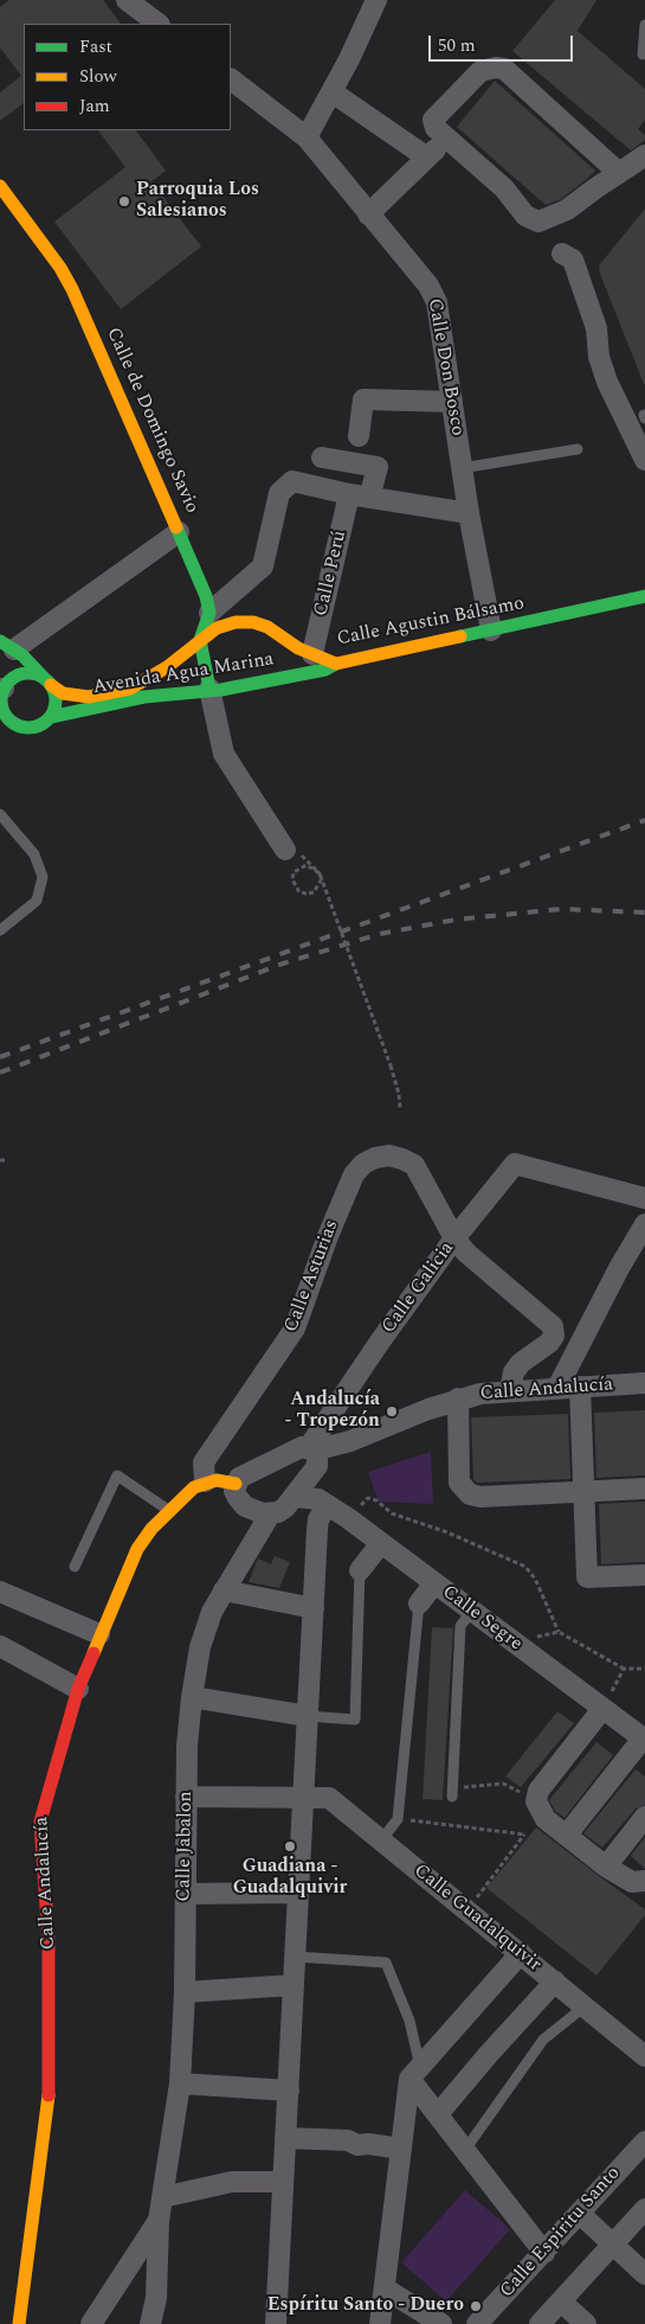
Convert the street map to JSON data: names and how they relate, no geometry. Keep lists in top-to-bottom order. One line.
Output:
{"streets":{"street":["Calle Don Bosco","Calle de Domingo Savio","Calle Perú","Calle Agustin Bálsamo","Avenida Agua Marina","Calle Asturias","Calle Galicia","Calle Andalucía","Calle Segre","Calle Jabalon","Calle Guadalquivir","Calle Espiritu Santo"]},"crossings":[["Calle Don Bosco","Calle Agustin Bálsamo"],["Calle Perú","Calle Agustin Bálsamo"],["Calle Agustin Bálsamo","Avenida Agua Marina"],["Calle Asturias","Calle Galicia"],["Calle Asturias","Calle Andalucía"],["Calle Galicia","Calle Andalucía"],["Calle Jabalon","Calle Guadalquivir"]],"places":["Parroquia Los Salesianos","Andalucía - Tropezón","Guadiana - Guadalquivir","Espíritu Santo - Duero"],"legend":["Fast","Slow","Jam"],"scale_bar":"50 m"}
